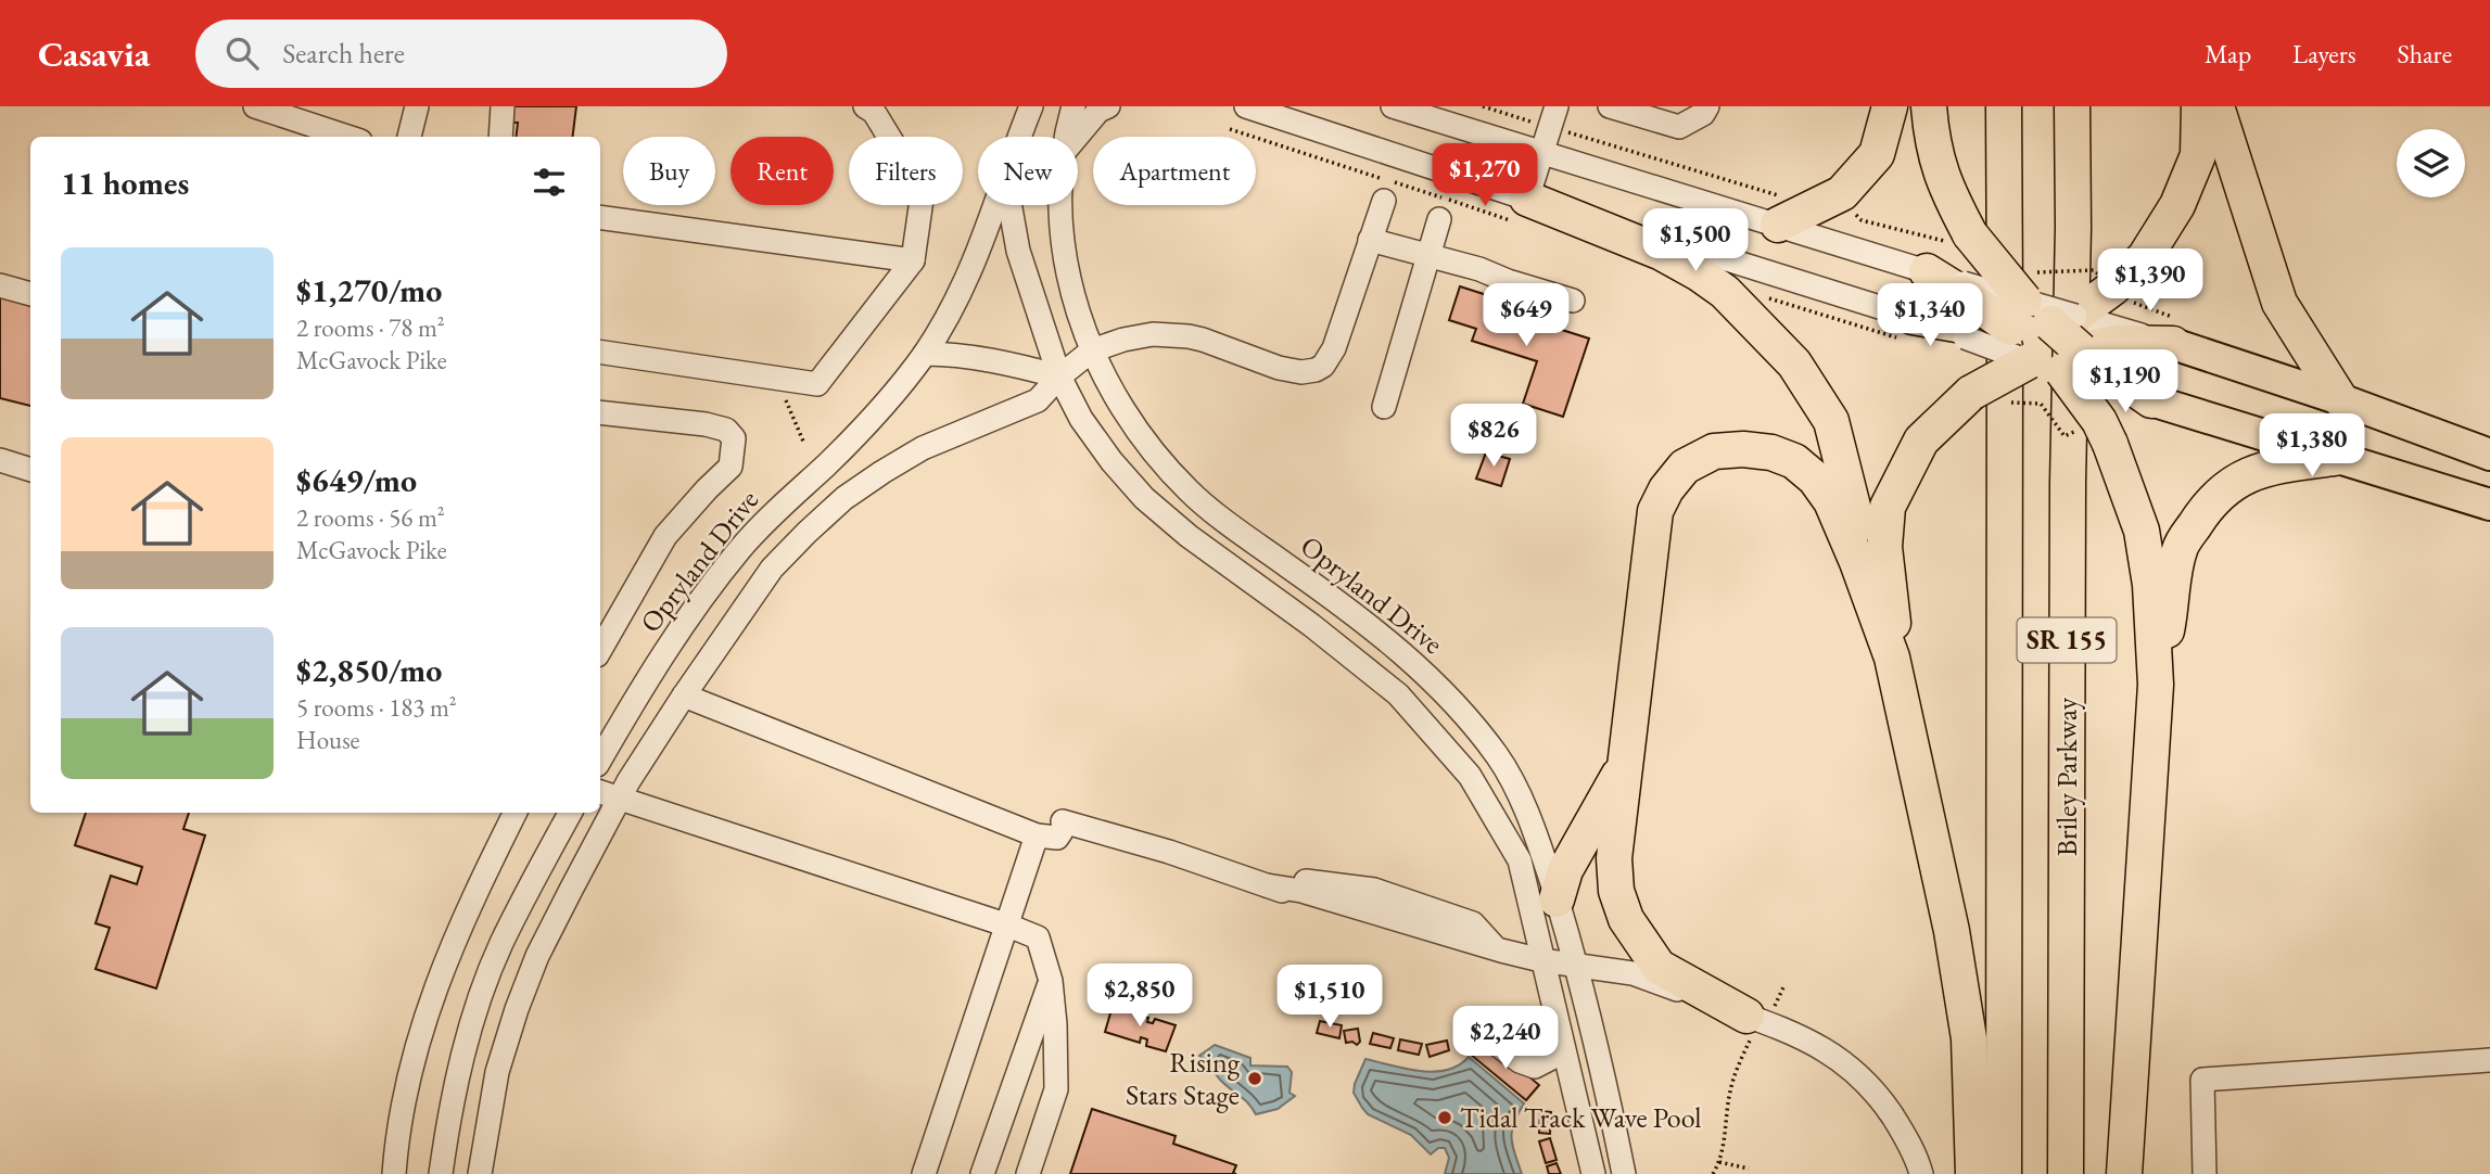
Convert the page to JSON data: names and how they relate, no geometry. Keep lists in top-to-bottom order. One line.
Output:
{"streets":{"highway":["SR 155","Briley Parkway"],"street":["Opryland Drive"]},"places":["Rising Stars Stage","Tidal Track Wave Pool"],"page":{"header":"Casavia","search":"Search here","nav":["Map","Layers","Share"],"chip":["Buy","Rent","Filters","New","Apartment"],"heading":"11 homes","price":["$1,270","$1,500","$1,390","$649","$1,340","$1,190","$826","$1,380","$2,850","$1,510","$2,240"],"list":[{"name":"$1,270/mo","note":"2 rooms · 78 m² · McGavock Pike"},{"name":"$649/mo","note":"2 rooms · 56 m² · McGavock Pike"},{"name":"$2,850/mo","note":"5 rooms · 183 m² · House"}]}}
